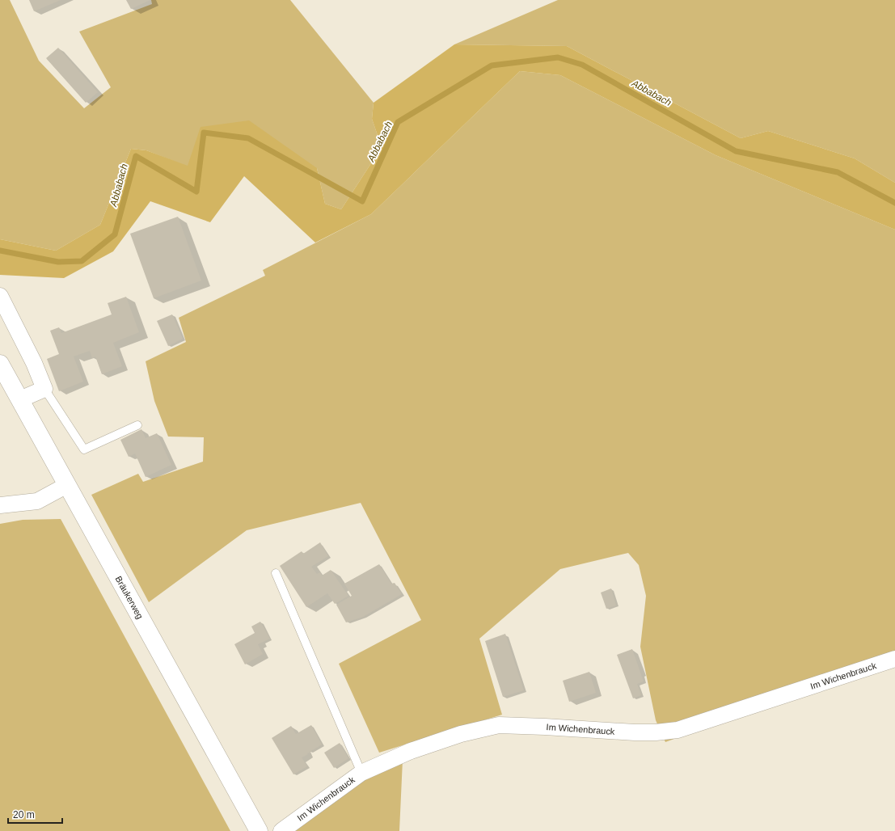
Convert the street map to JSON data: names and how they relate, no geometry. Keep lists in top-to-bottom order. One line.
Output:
{"streets":{"main road":["Bräukerweg"],"street":["Im Wichenbrauck"]},"water":["Abbabach"],"scale_bar":"20 m"}
